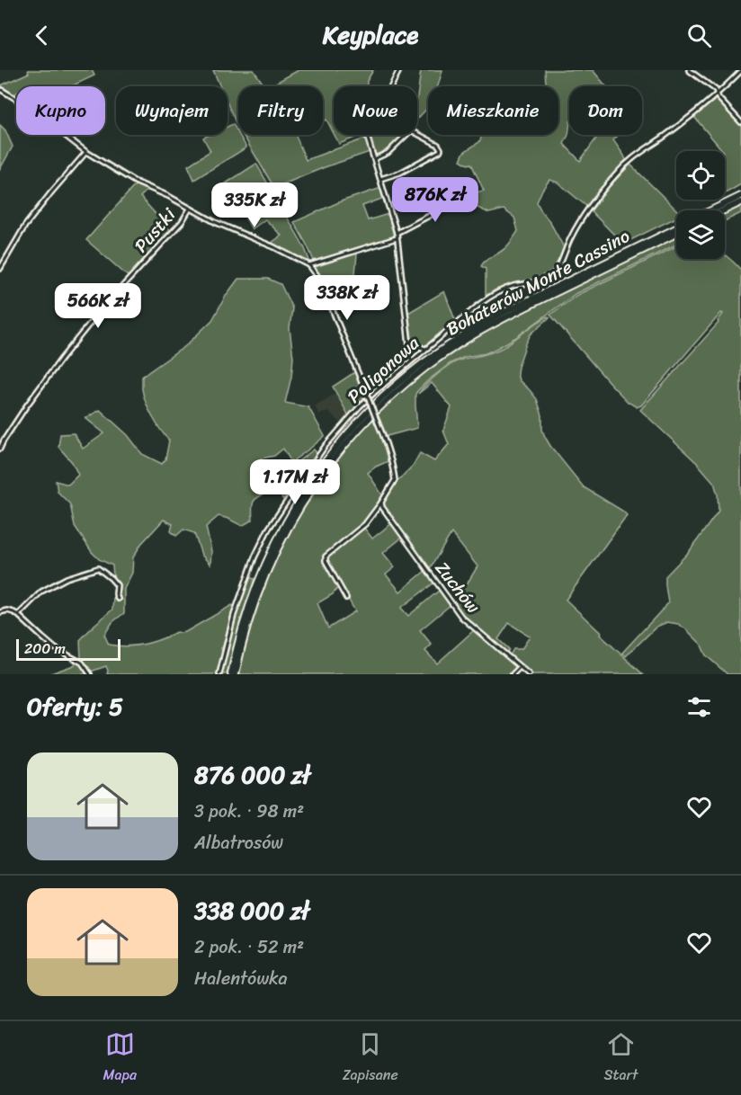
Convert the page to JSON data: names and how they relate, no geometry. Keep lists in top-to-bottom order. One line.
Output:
{"streets":{"highway":["Bohaterów Monte Cassino"],"street":["Pustki","Poligonowa","Zuchów"]},"scale_bar":"200 m","page":{"header":"Keyplace","chip":["Kupno","Wynajem","Filtry","Nowe","Mieszkanie","Dom"],"price":["876K zł","335K zł","338K zł","566K zł","1.17M zł"],"scale":"200 m","heading":"Oferty: 5","list":[{"name":"876 000 zł","note":"3 pok. · 98 m² · Albatrosów"},{"name":"338 000 zł","note":"2 pok. · 52 m² · Halentówka"}],"tabs":["Mapa","Zapisane","Start"]}}
